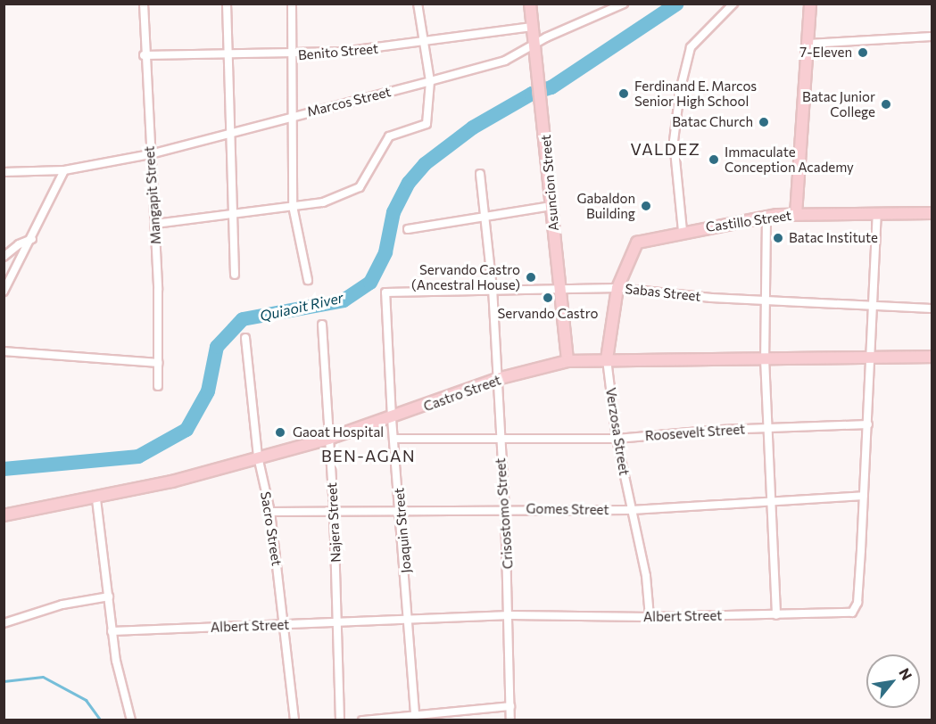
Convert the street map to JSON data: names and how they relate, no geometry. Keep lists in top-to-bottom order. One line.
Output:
{"streets":{"street":["Benito Street","Marcos Street","Asuncion Street","Mangapit Street","Castillo Street","Sabas Street","Castro Street","Verzosa Street","Roosevelt Street","Gomes Street","Crisostomo Street","Najera Street","Sacro Street","Joaquin Street","Albert Street"]},"crossings":[["Benito Street","Asuncion Street"],["Benito Street","Mangapit Street"],["Marcos Street","Asuncion Street"],["Marcos Street","Mangapit Street"],["Asuncion Street","Sabas Street"],["Asuncion Street","Castro Street"],["Castillo Street","Verzosa Street"],["Castillo Street","Albert Street"],["Sabas Street","Verzosa Street"],["Sabas Street","Crisostomo Street"],["Sabas Street","Joaquin Street"],["Sabas Street","Albert Street"],["Castro Street","Verzosa Street"],["Castro Street","Crisostomo Street"],["Castro Street","Najera Street"],["Castro Street","Sacro Street"],["Castro Street","Joaquin Street"],["Castro Street","Albert Street"],["Verzosa Street","Roosevelt Street"],["Verzosa Street","Gomes Street"],["Verzosa Street","Albert Street"],["Roosevelt Street","Crisostomo Street"],["Roosevelt Street","Joaquin Street"],["Roosevelt Street","Albert Street"],["Gomes Street","Crisostomo Street"],["Gomes Street","Najera Street"],["Gomes Street","Sacro Street"],["Gomes Street","Joaquin Street"],["Gomes Street","Albert Street"],["Crisostomo Street","Albert Street"],["Najera Street","Albert Street"],["Sacro Street","Albert Street"],["Joaquin Street","Albert Street"]],"districts":["VALDEZ","BEN-AGAN"],"water":["Quiaoit River"],"places":["7-Eleven","Ferdinand E. Marcos Senior High School","Batac Junior College","Batac Church","Immaculate Conception Academy","Gabaldon Building","Batac Institute","Servando Castro (Ancestral House)","Servando Castro","Gaoat Hospital"],"north":"top right"}
